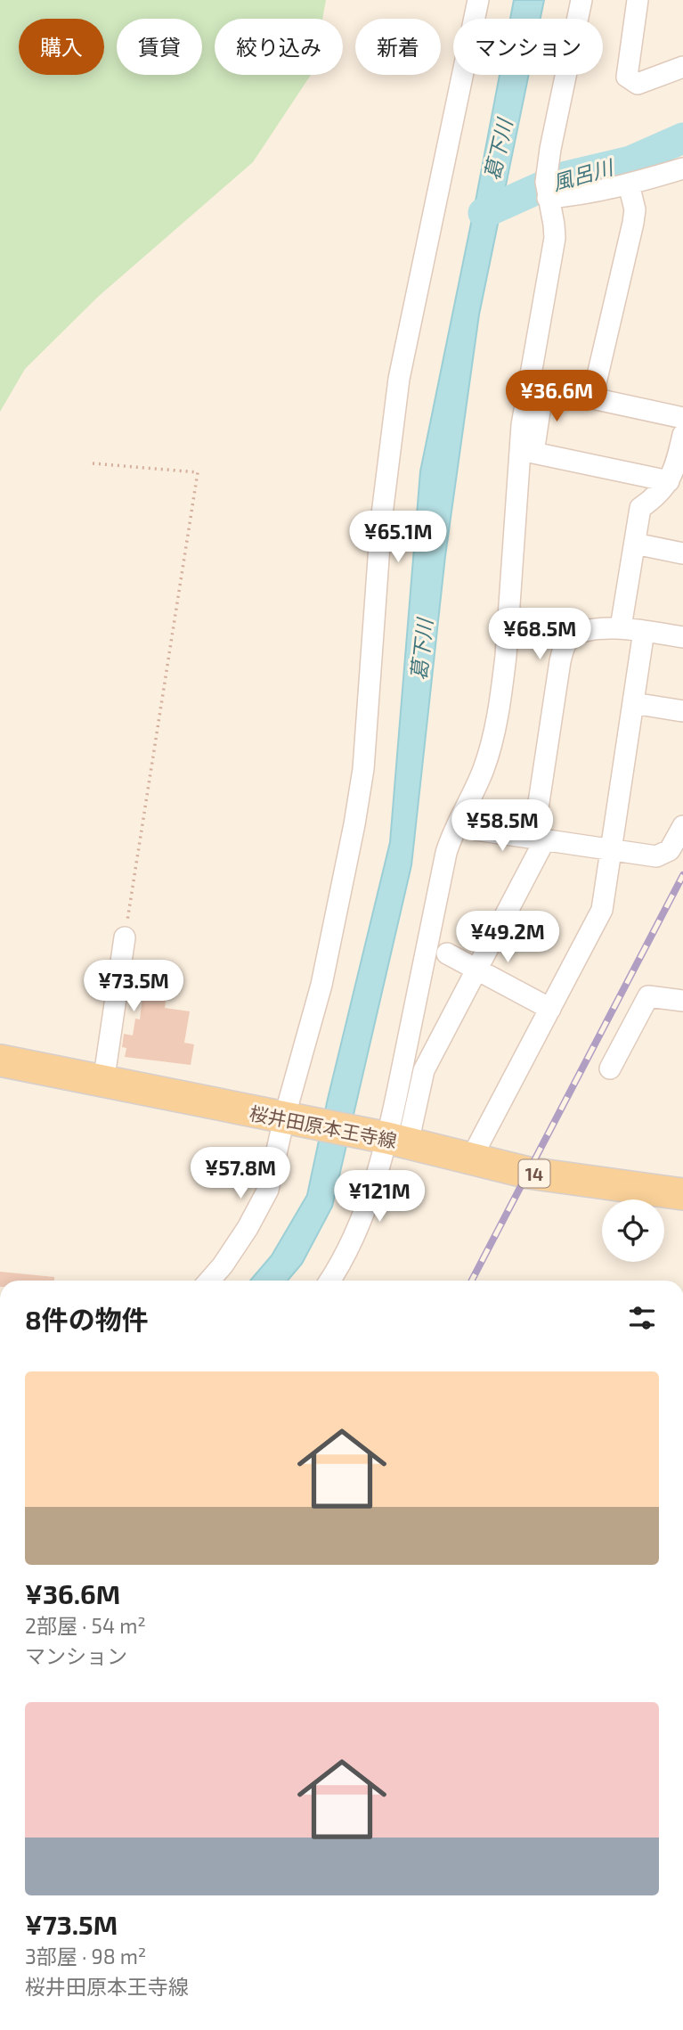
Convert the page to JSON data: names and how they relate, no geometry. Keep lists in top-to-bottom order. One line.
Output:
{"streets":{"main road":["桜井田原本王寺線","14"]},"water":["葛下川","風呂川"],"page":{"chip":["購入","賃貸","絞り込み","新着","マンション"],"price":["¥36.6M","¥65.1M","¥68.5M","¥58.5M","¥49.2M","¥73.5M","¥57.8M","¥121M"],"heading":"8件の物件","list":[{"name":"¥36.6M","note":"2部屋 · 54 m² · マンション"},{"name":"¥73.5M","note":"3部屋 · 98 m² · 桜井田原本王寺線"}]}}
